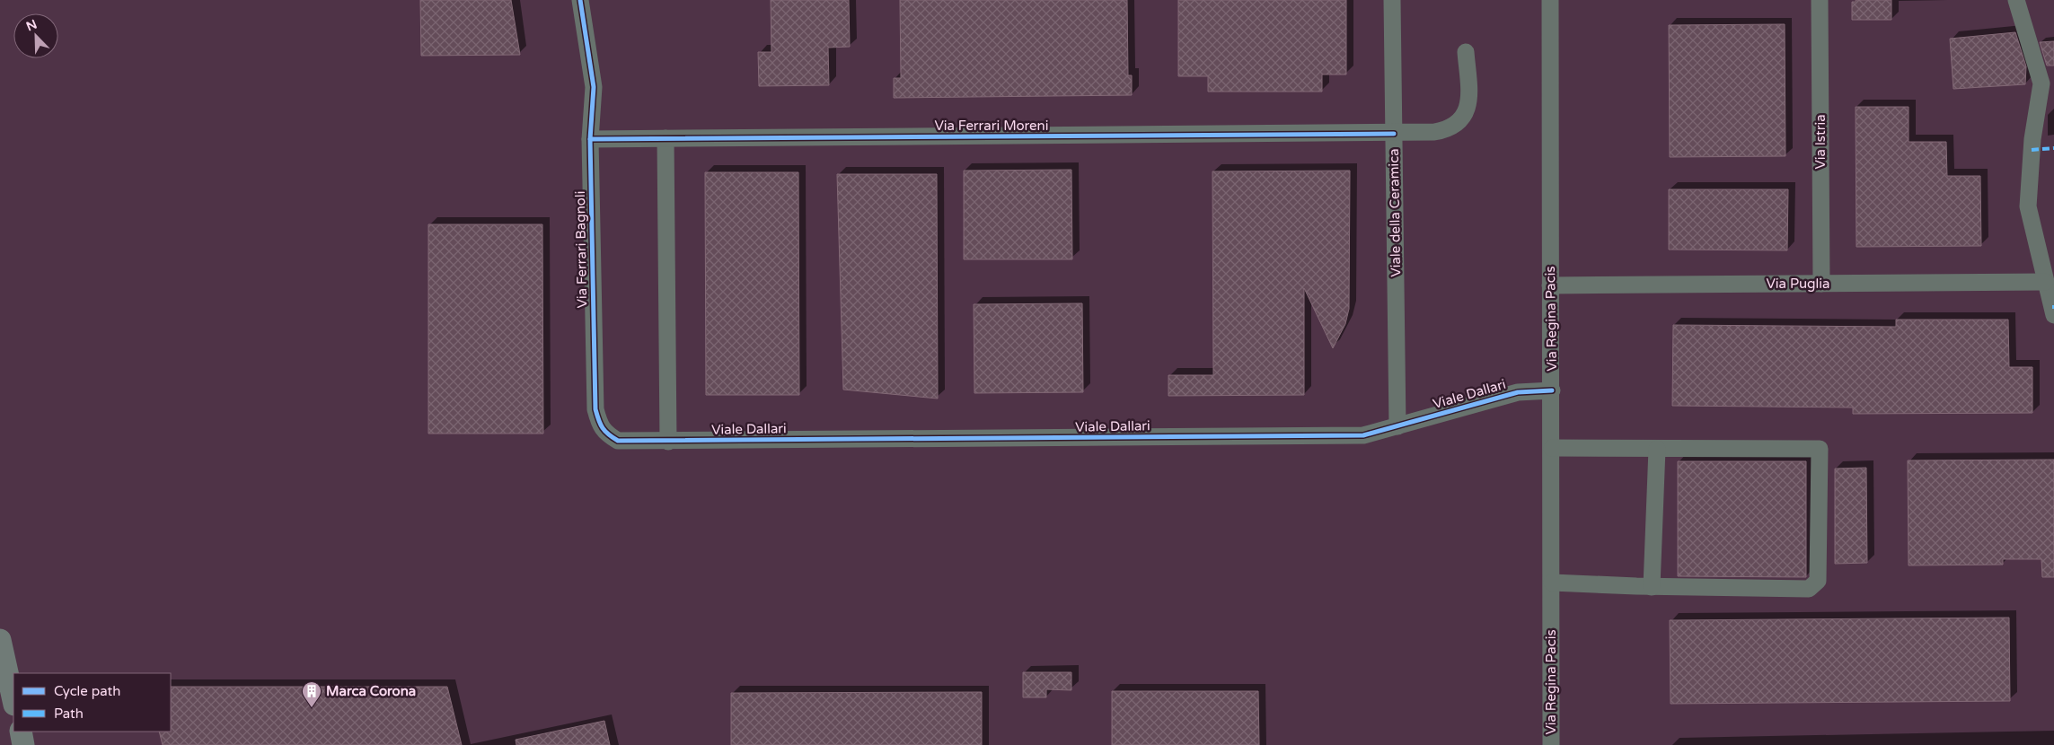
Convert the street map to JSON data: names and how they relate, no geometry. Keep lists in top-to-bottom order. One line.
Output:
{"streets":{"street":["Via Ferrari Moreni","Via Istria","Viale della Ceramica","Via Ferrari Bagnoli","Via Puglia","Via Regina Pacis","Viale Dallari"]},"crossings":[["Via Ferrari Moreni","Viale della Ceramica"],["Via Ferrari Moreni","Via Ferrari Bagnoli"],["Via Istria","Via Puglia"],["Viale della Ceramica","Viale Dallari"],["Via Ferrari Bagnoli","Viale Dallari"],["Via Puglia","Via Regina Pacis"],["Via Regina Pacis","Viale Dallari"]],"places":{"building":["Marca Corona"]},"legend":["Cycle path","Path"],"north":"top left"}
